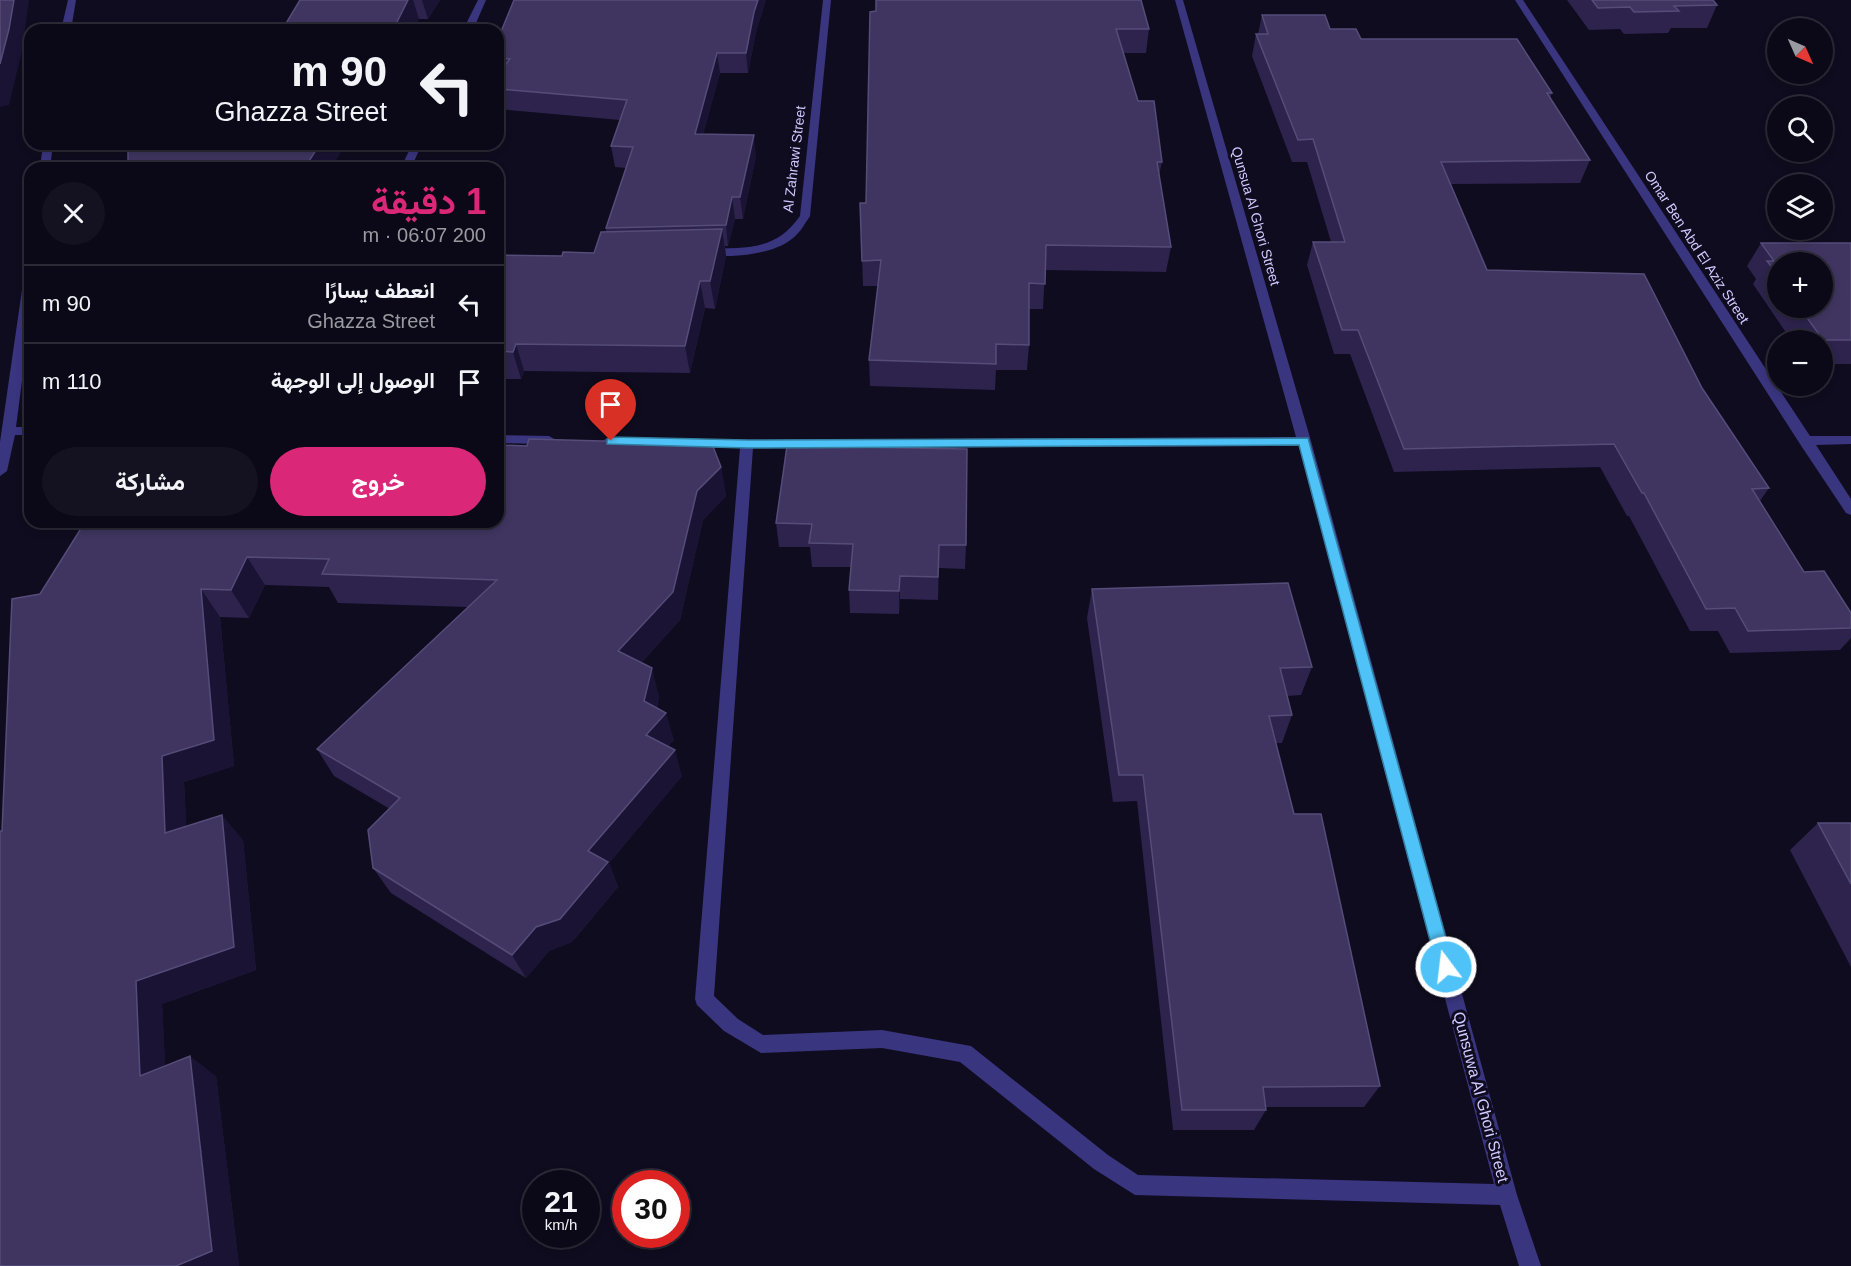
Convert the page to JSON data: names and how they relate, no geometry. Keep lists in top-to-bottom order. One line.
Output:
{"streets":{"street":["Al Zahrawi Street","Qunsua Al Ghori Street","Omar Ben Abd El Aziz Street","Qunsuwa Al Ghori Street"]},"crossings":[["Qunsua Al Ghori Street","Qunsuwa Al Ghori Street"]],"north":"bottom right","page":{"map_buttons":["+","−"],"turn":["90 m","Ghazza Street"],"heading":["1 دقيقة","200 m · 06:07"],"list":[{"name":"انعطف يسارًا","note":"Ghazza Street","value":"90 m"},{"name":"الوصول إلى الوجهة","value":"110 m"}],"buttons":["خروج","مشاركة"],"speed":"21 km/h","limit":"30"}}
